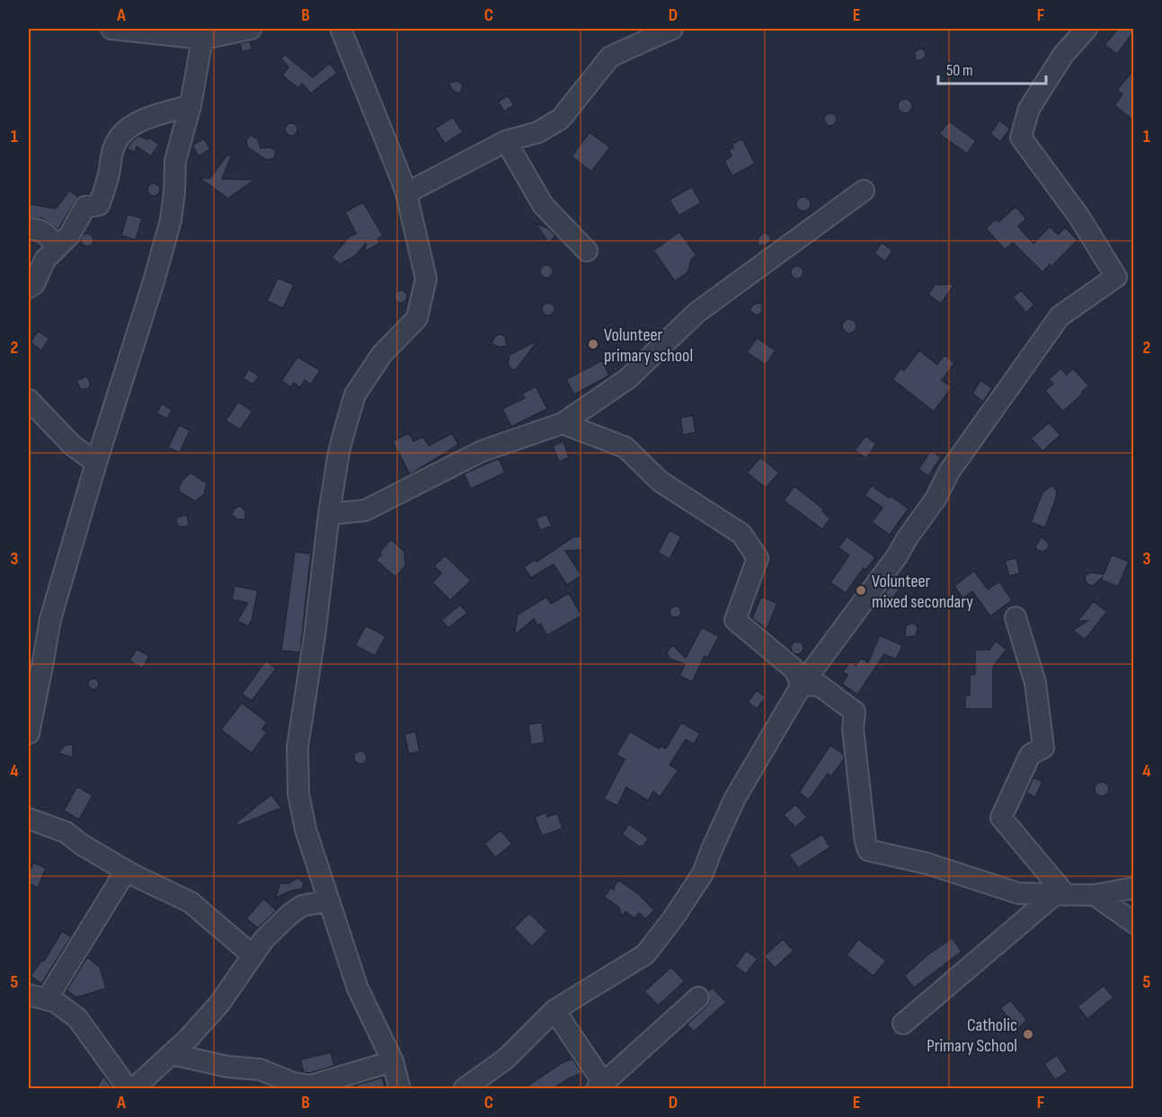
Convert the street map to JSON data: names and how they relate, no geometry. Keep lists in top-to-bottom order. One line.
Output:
{"places":["Volunteer primary school","Volunteer mixed secondary","Catholic Primary School"],"scale_bar":"50 m","grid":{"columns":["A","B","C","D","E","F"],"rows":["1","2","3","4","5"]}}
